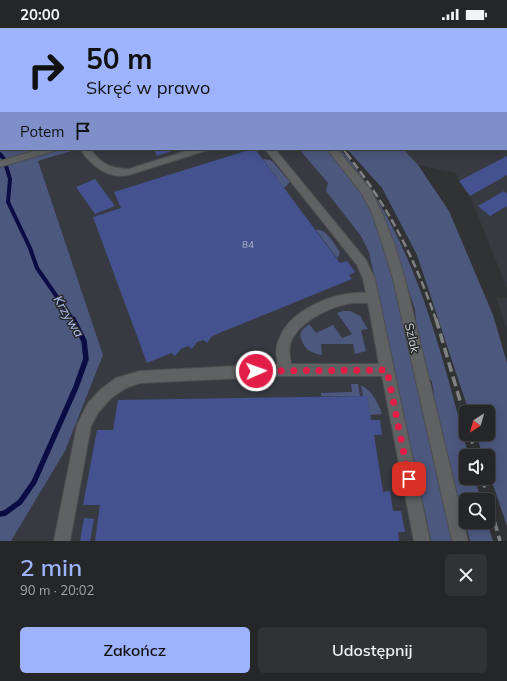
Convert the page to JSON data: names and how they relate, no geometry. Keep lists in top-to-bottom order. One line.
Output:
{"streets":{"street":["Szlak"]},"water":["Krzywa"],"house_numbers":["84"],"north":"bottom left","page":{"status":"20:00","turn":["50 m","Skręć w prawo"],"then":"Potem","heading":["2 min","90 m · 20:02"],"buttons":["Zakończ","Udostępnij"]}}
